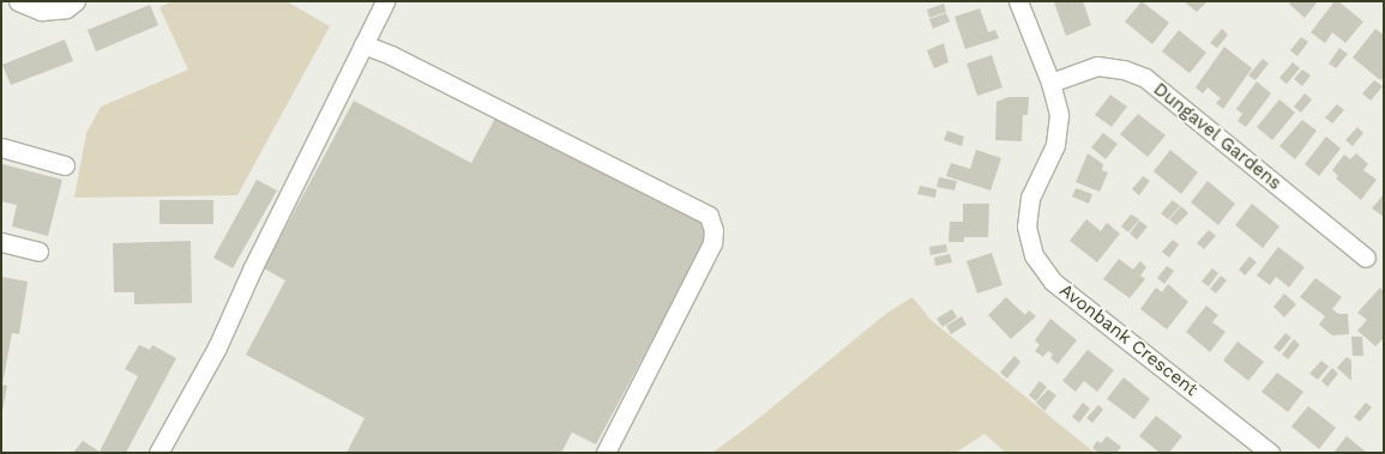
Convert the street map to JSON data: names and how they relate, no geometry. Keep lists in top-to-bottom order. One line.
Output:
{"streets":{"street":["Dungavel Gardens","Avonbank Crescent"]},"crossings":[["Dungavel Gardens","Avonbank Crescent"]]}
